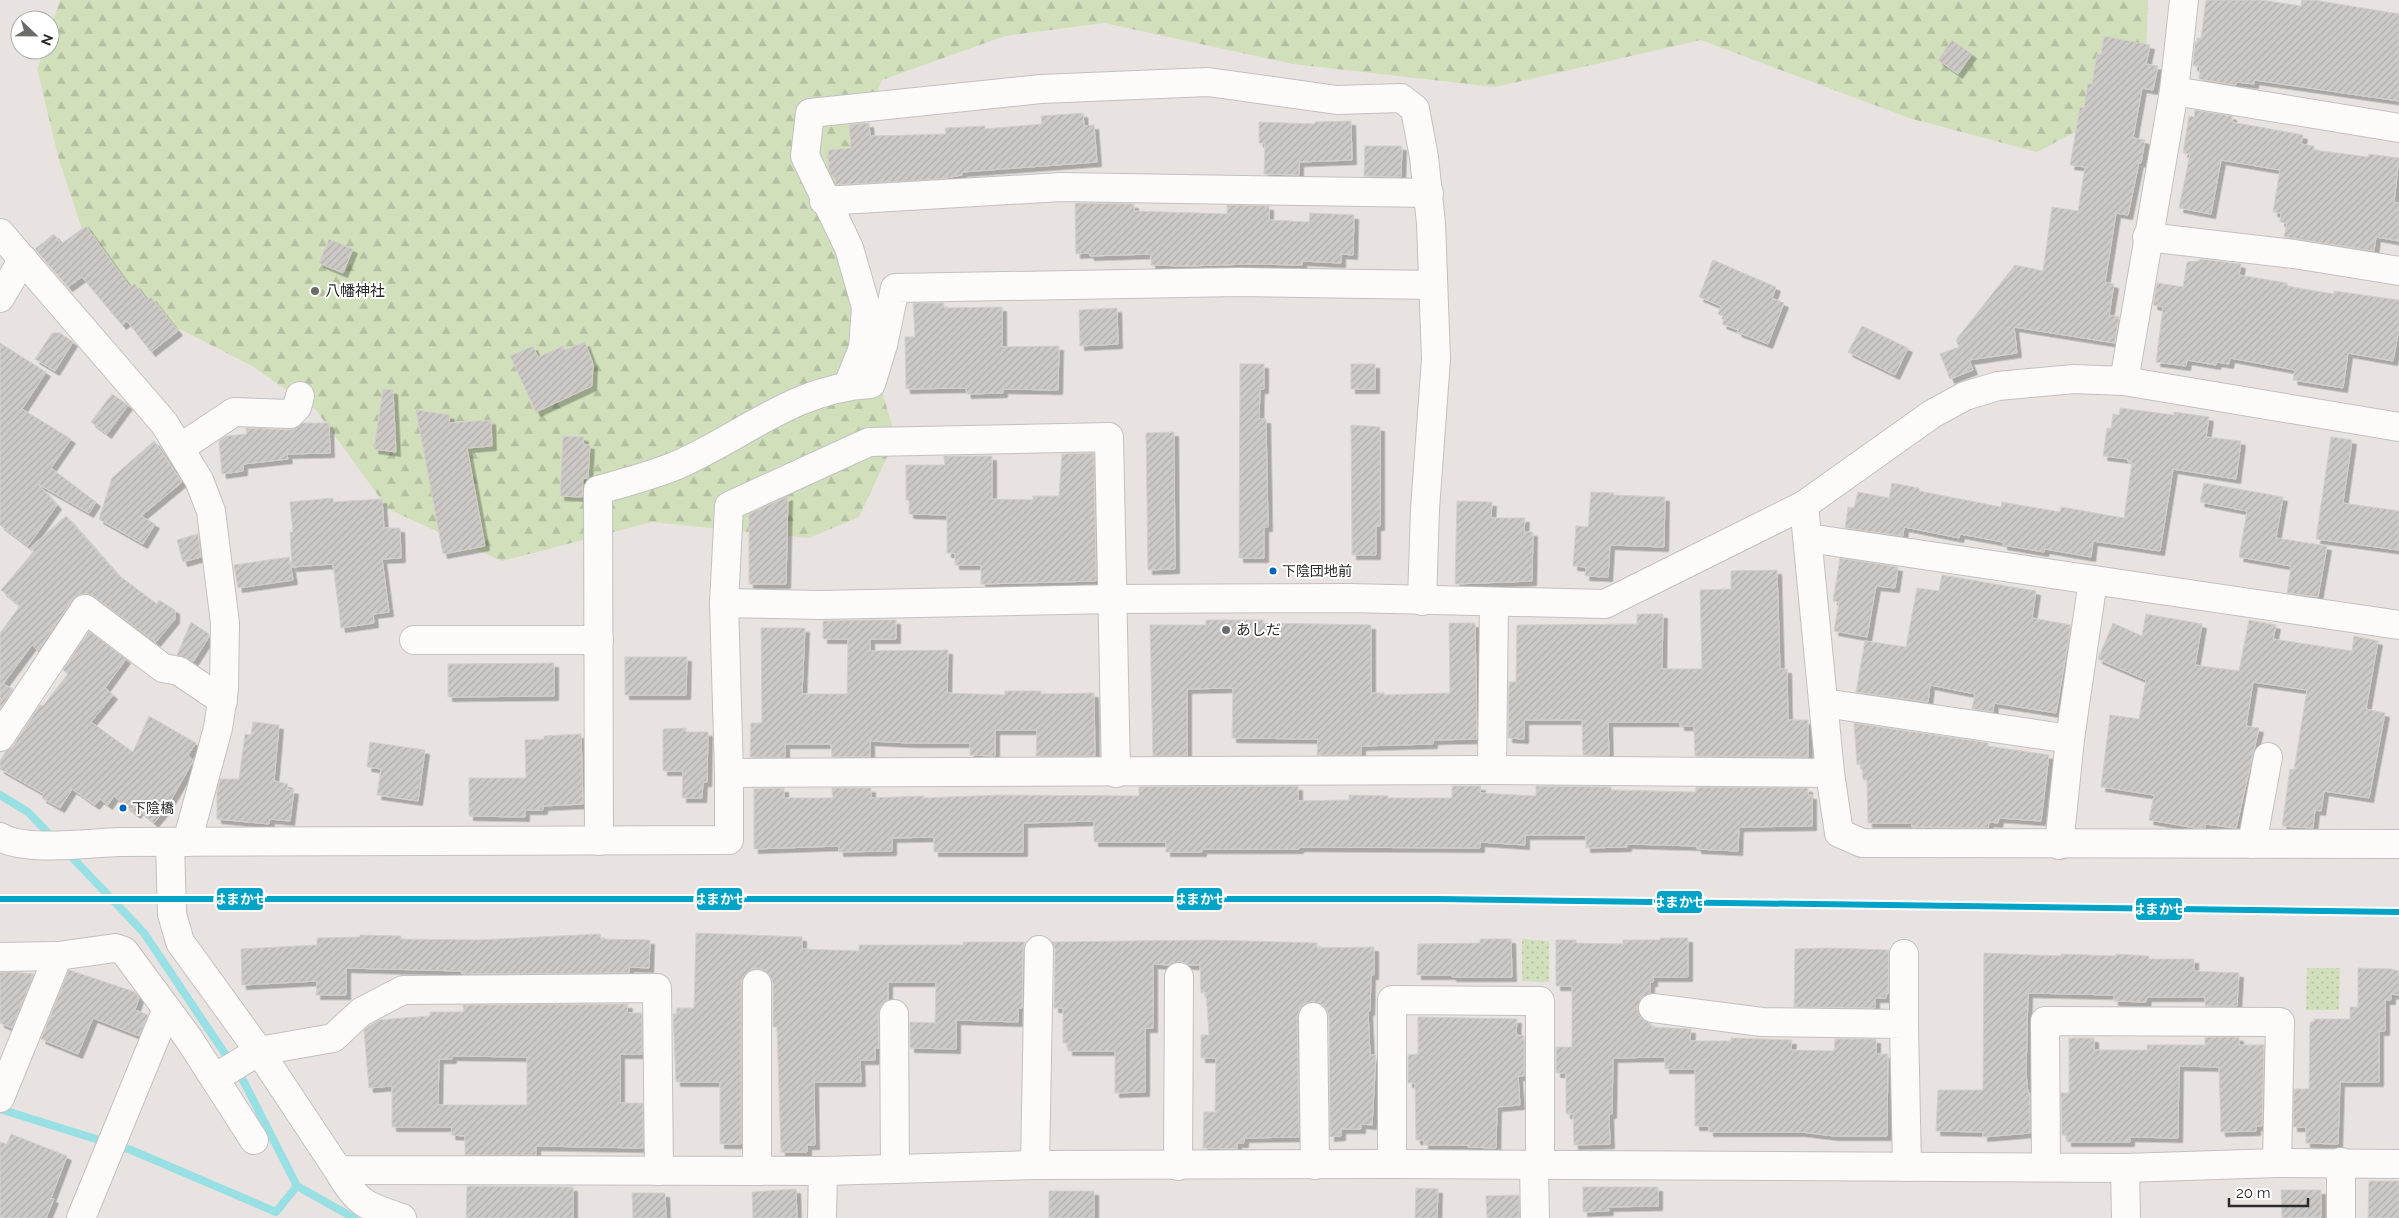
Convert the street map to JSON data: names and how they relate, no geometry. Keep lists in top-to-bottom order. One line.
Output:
{"places":["八幡神社","下陰団地前","あしだ","下陰橋"],"lines":["transit line はまかぜ"],"scale_bar":"20 m","north":"right"}
